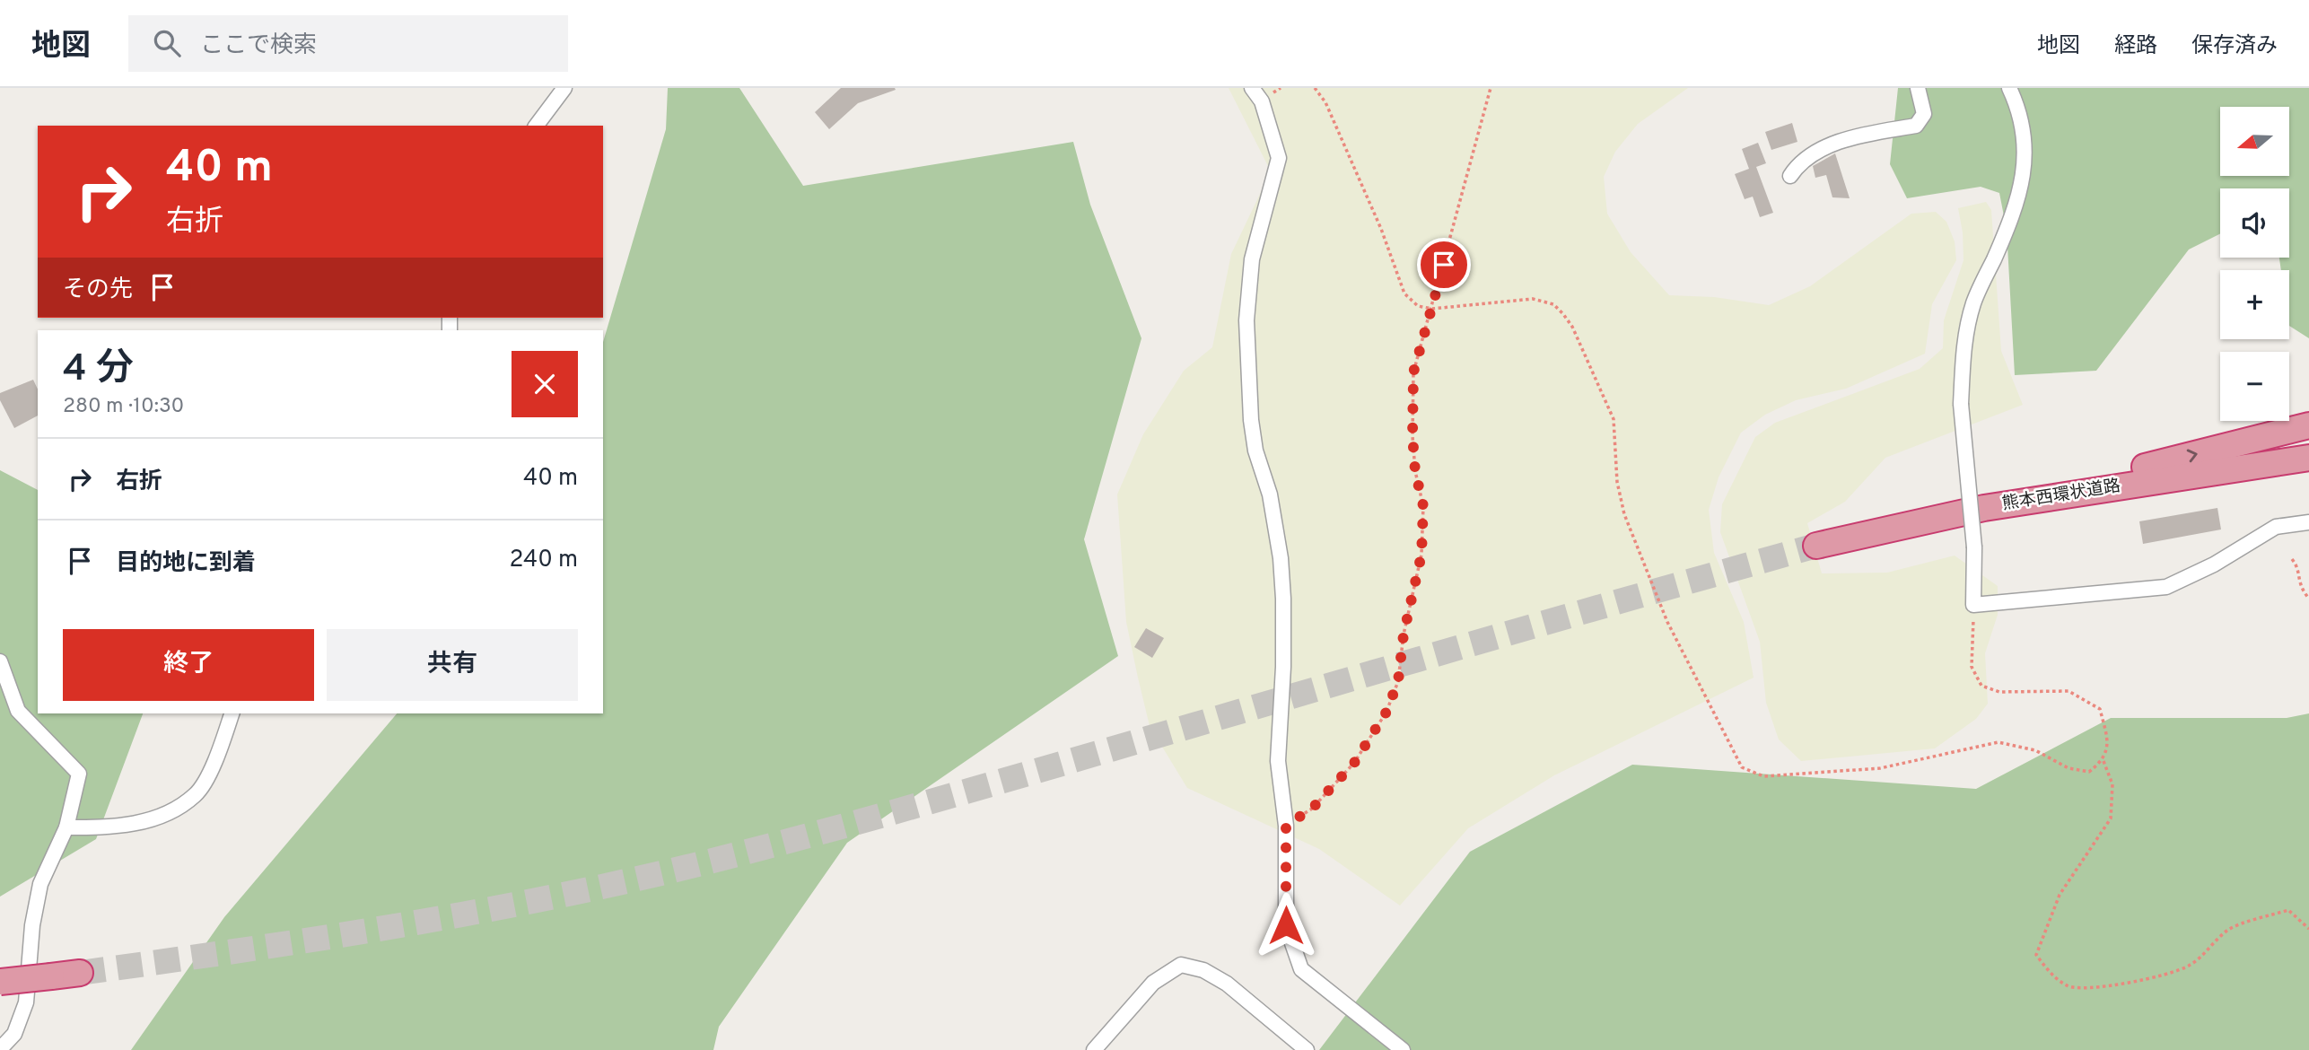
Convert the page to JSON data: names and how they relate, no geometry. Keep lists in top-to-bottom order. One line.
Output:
{"streets":{"highway":["熊本西環状道路"]},"north":"left","page":{"header":"地図","search":"ここで検索","nav":["地図","経路","保存済み"],"map_buttons":["+","−"],"turn":["40 m","右折"],"then":"その先","heading":["4 分","280 m · 10:30"],"list":[{"name":"右折","value":"40 m"},{"name":"目的地に到着","value":"240 m"}],"buttons":["終了","共有"]}}
